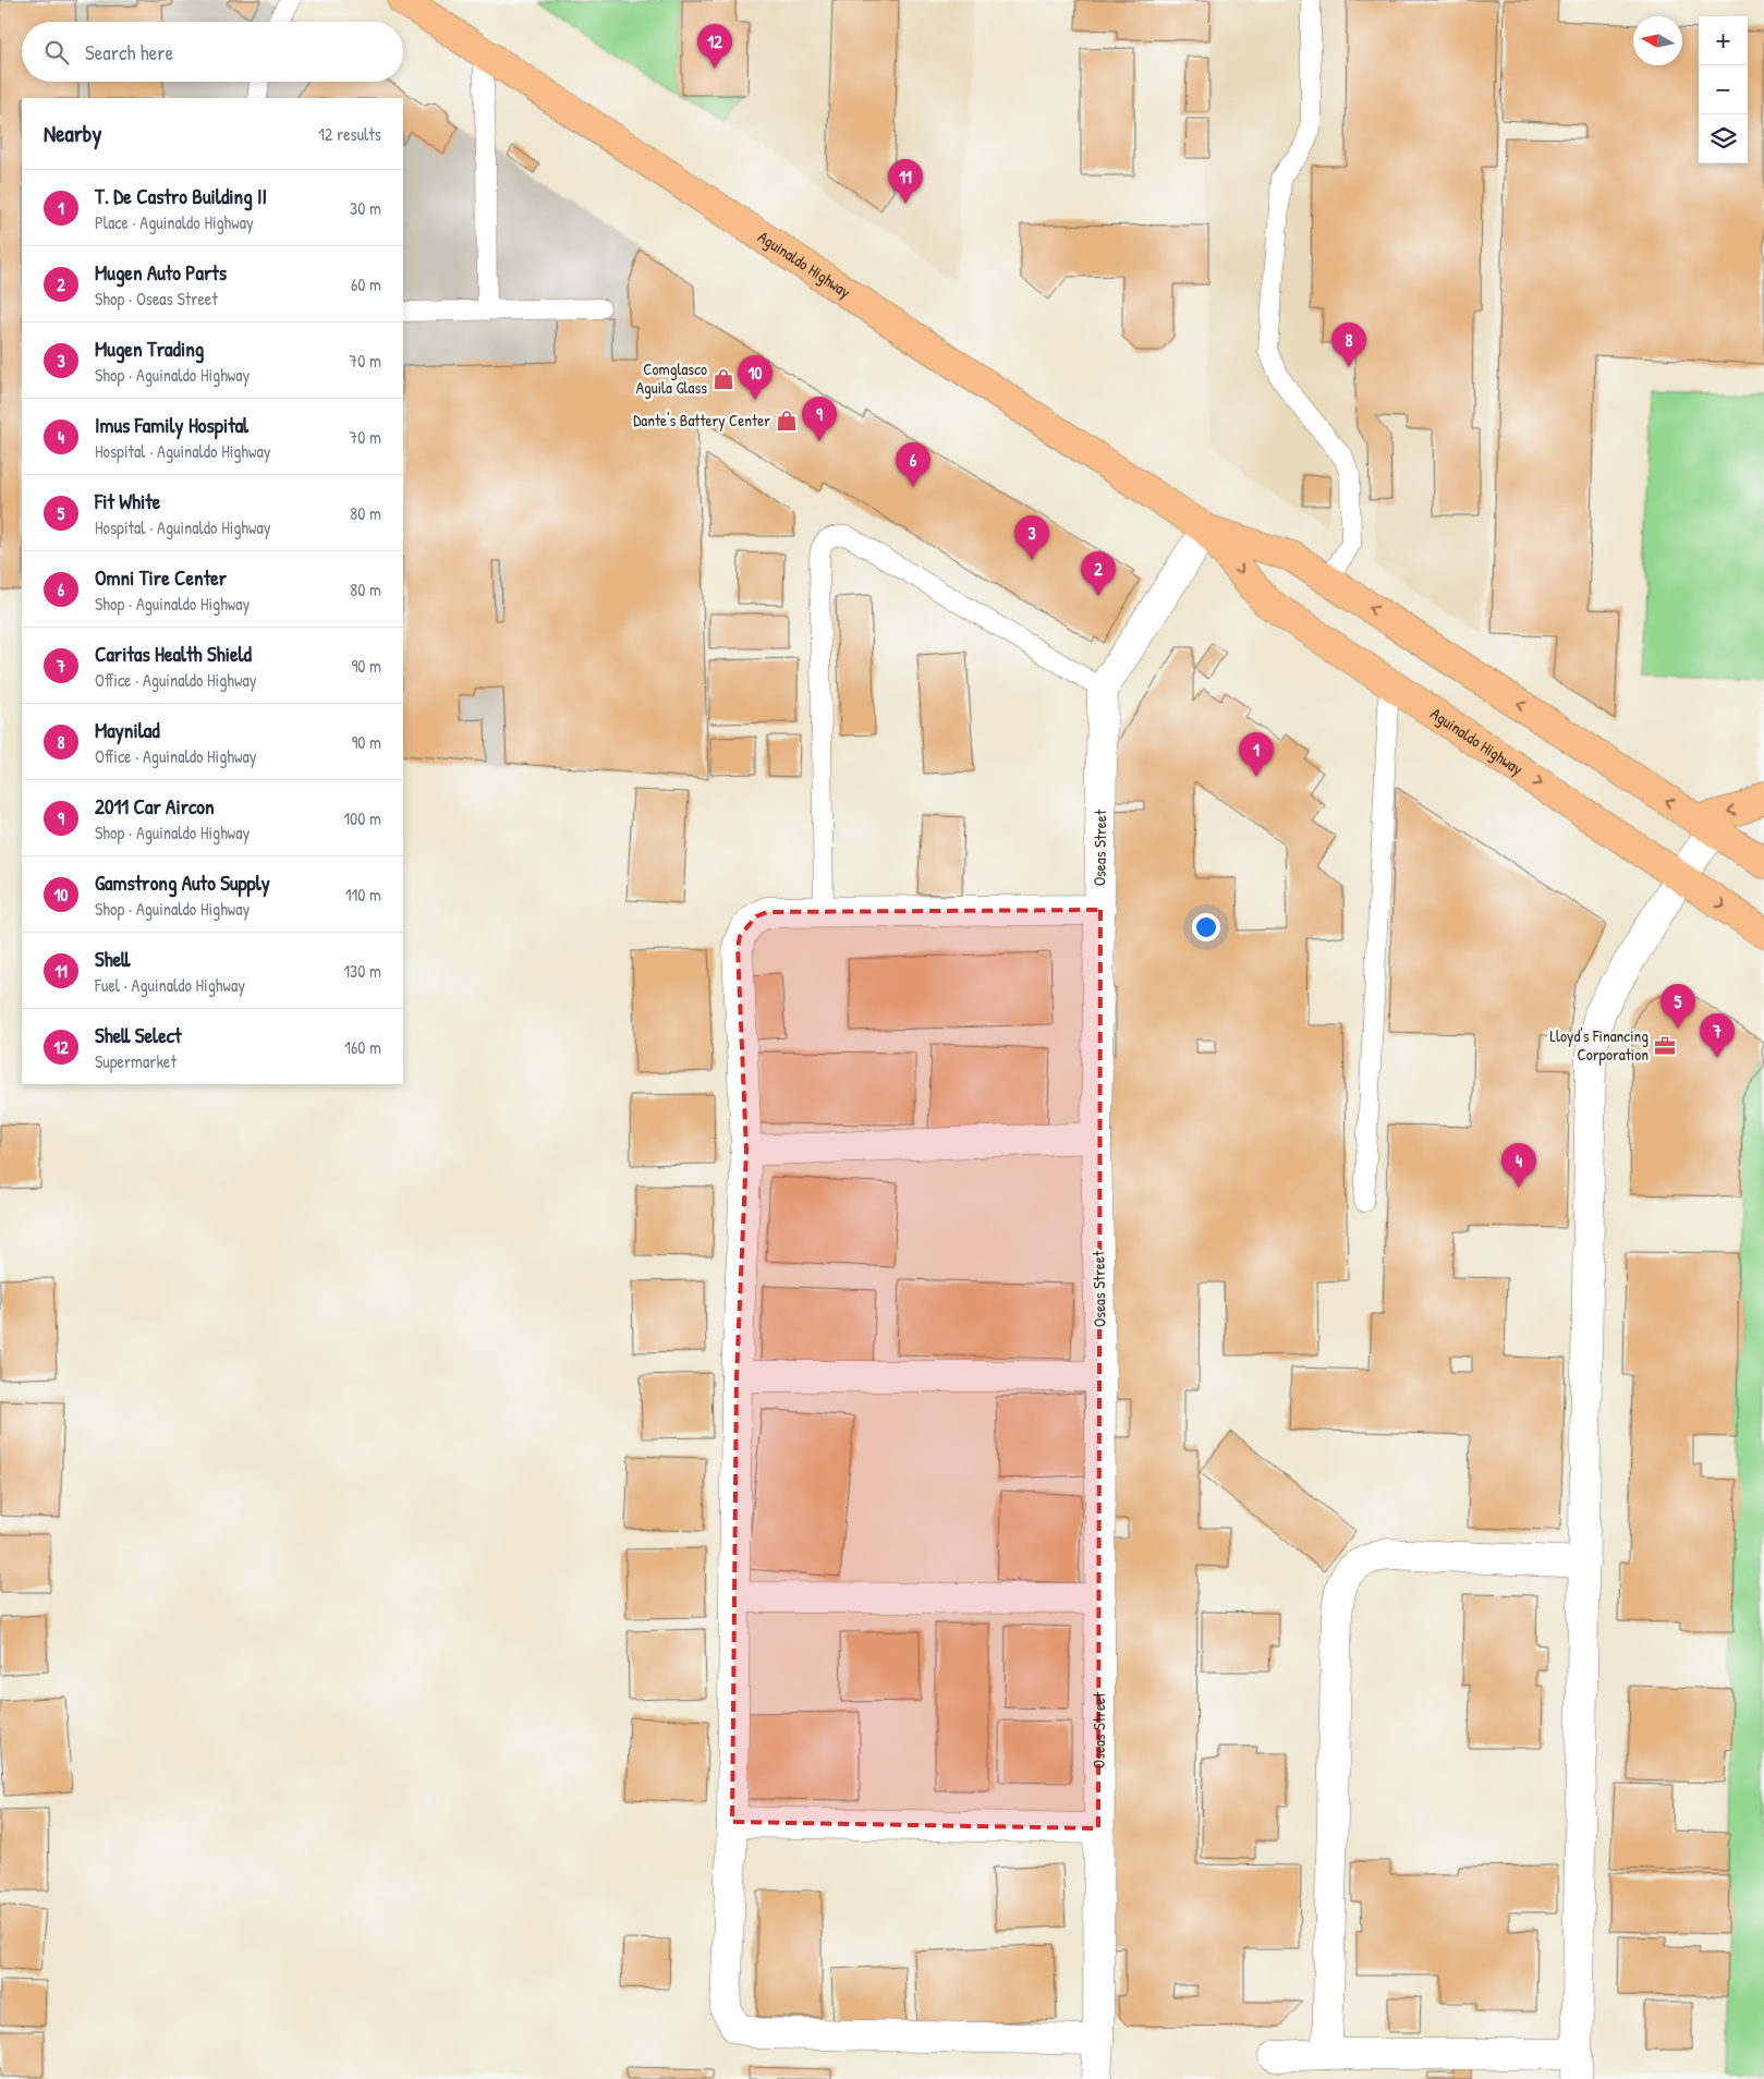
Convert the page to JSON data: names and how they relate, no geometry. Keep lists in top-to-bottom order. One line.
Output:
{"streets":{"highway":["Aguinaldo Highway"],"street":["Oseas Street"]},"places":{"shop":["Comglasco Aguila Glass","Dante's Battery Center"],"office":["Lloyd's Financing Corporation"]},"north":"left","page":{"map_buttons":["+","−"],"search":"Search here","pins":["12","11","8","10","9","6","3","2","1","5","7","4"],"heading":["Nearby","12 results"],"list":[{"mark":"1","name":"T. De Castro Building II","note":"Place · Aguinaldo Highway","value":"30 m"},{"mark":"2","name":"Mugen Auto Parts","note":"Shop · Oseas Street","value":"60 m"},{"mark":"3","name":"Mugen Trading","note":"Shop · Aguinaldo Highway","value":"70 m"},{"mark":"4","name":"Imus Family Hospital","note":"Hospital · Aguinaldo Highway","value":"70 m"},{"mark":"5","name":"Fit White","note":"Hospital · Aguinaldo Highway","value":"80 m"},{"mark":"6","name":"Omni Tire Center","note":"Shop · Aguinaldo Highway","value":"80 m"},{"mark":"7","name":"Caritas Health Shield","note":"Office · Aguinaldo Highway","value":"90 m"},{"mark":"8","name":"Maynilad","note":"Office · Aguinaldo Highway","value":"90 m"},{"mark":"9","name":"2011 Car Aircon","note":"Shop · Aguinaldo Highway","value":"100 m"},{"mark":"10","name":"Gamstrong Auto Supply","note":"Shop · Aguinaldo Highway","value":"110 m"},{"mark":"11","name":"Shell","note":"Fuel · Aguinaldo Highway","value":"130 m"},{"mark":"12","name":"Shell Select","note":"Supermarket","value":"160 m"}]}}
